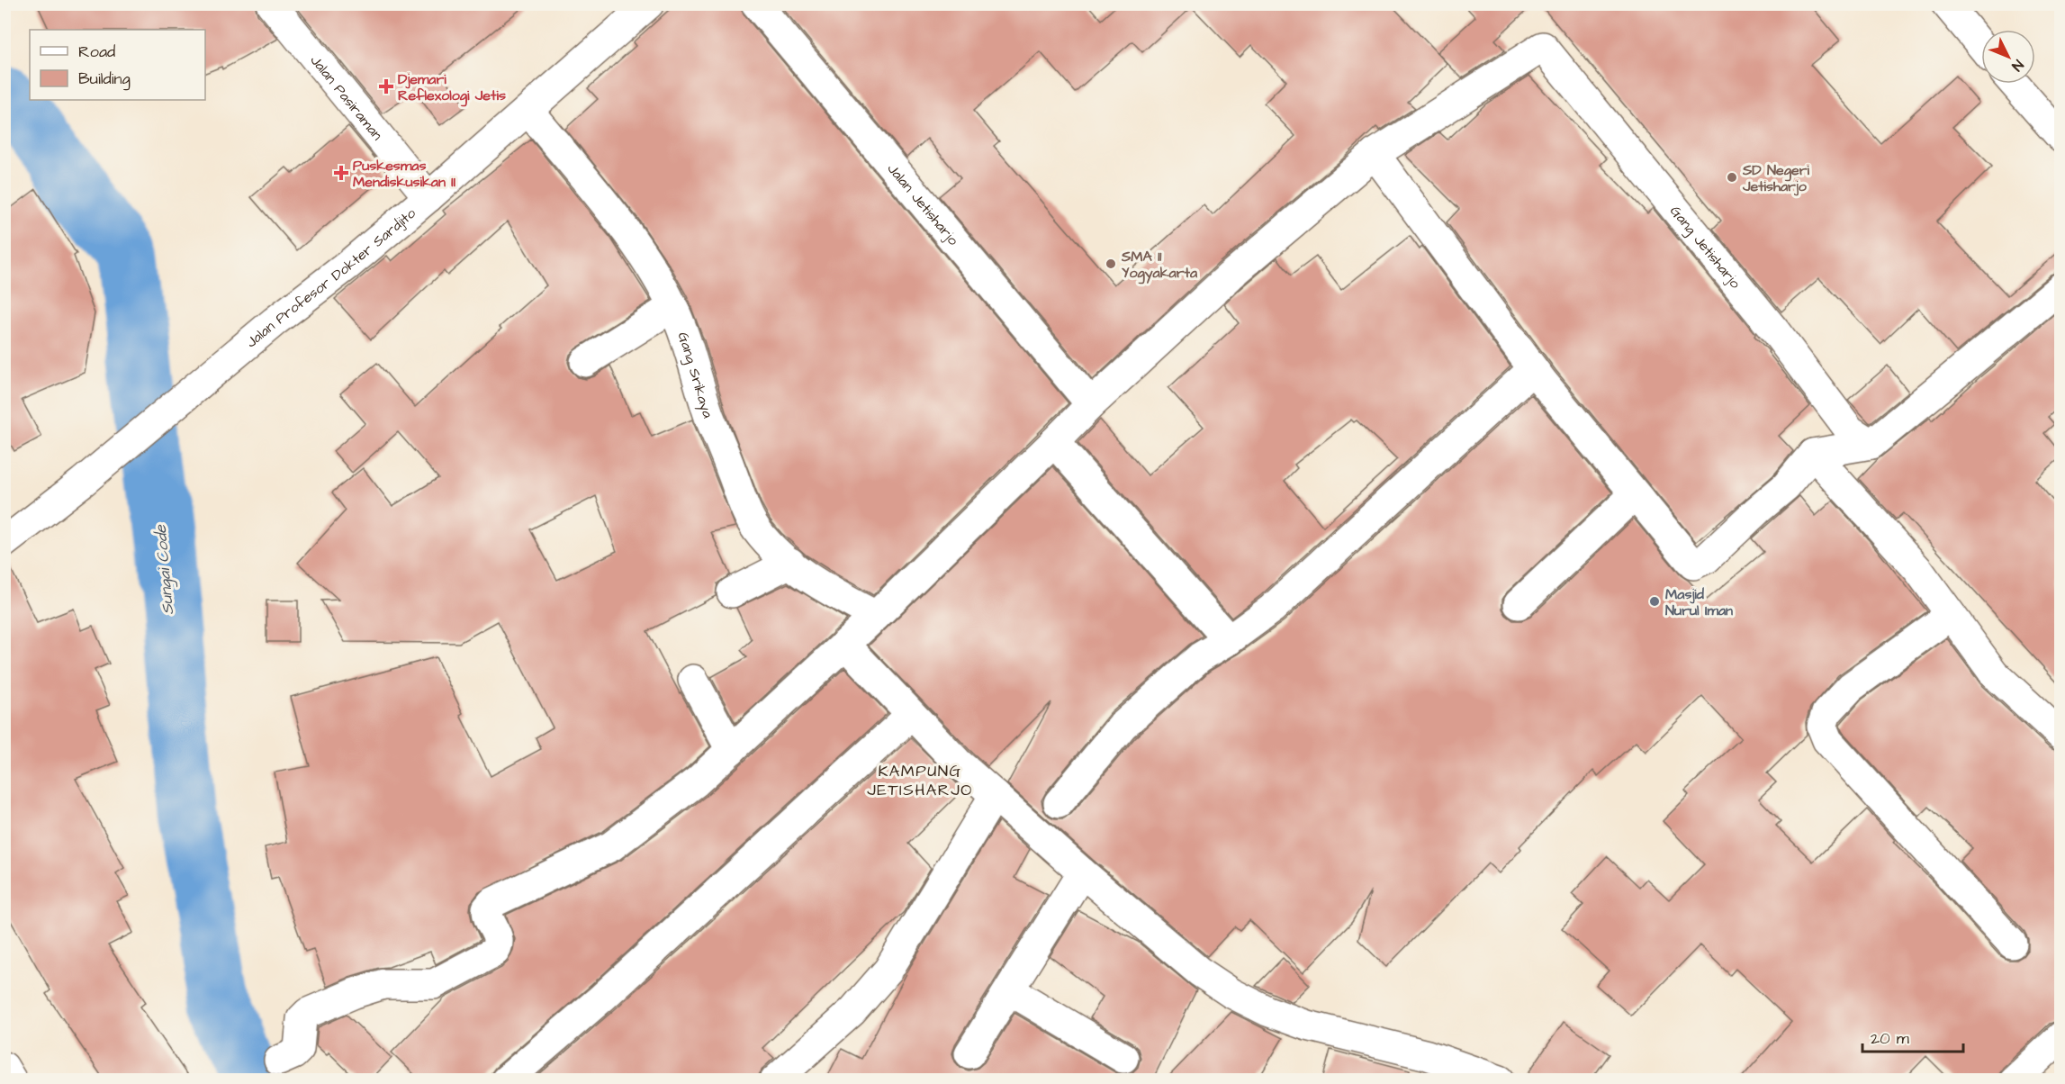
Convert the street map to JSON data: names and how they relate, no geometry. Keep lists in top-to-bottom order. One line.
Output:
{"streets":{"street":["Jalan Pasiraman","Jalan Jetisharjo","Gang Jetisharjo","Jalan Profesor Dokter Sardjito","Gang Srikaya"]},"crossings":[["Jalan Pasiraman","Jalan Profesor Dokter Sardjito"],["Jalan Profesor Dokter Sardjito","Gang Srikaya"]],"districts":["KAMPUNG JETISHARJO"],"water":["Sungai Code"],"places":{"health":["Djemari Reflexologi Jetis","Puskesmas Mendiskusikan II"],"other":["SD Negeri Jetisharjo","SMA 11 Yogyakarta","Masjid Nurul Iman"]},"legend":["Road","Building"],"scale_bar":"20 m","north":"bottom right"}
